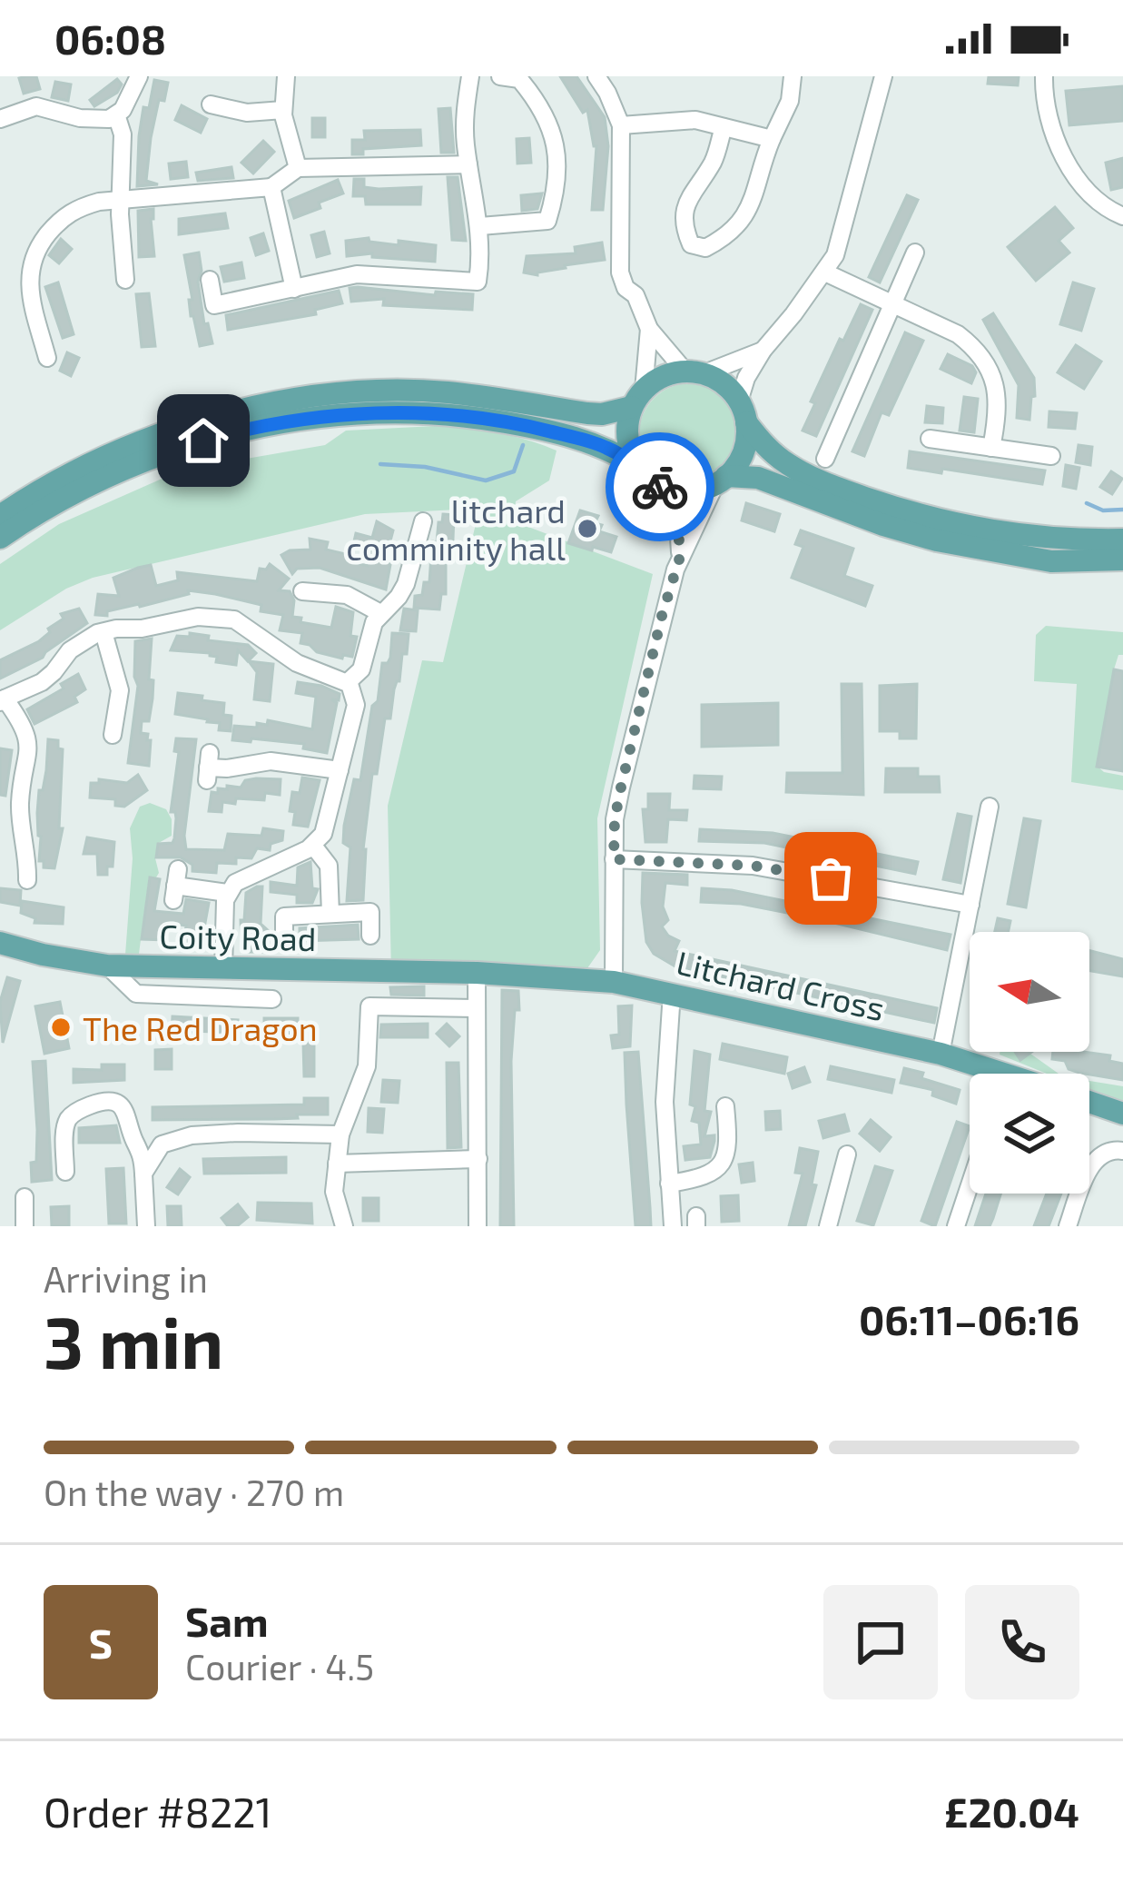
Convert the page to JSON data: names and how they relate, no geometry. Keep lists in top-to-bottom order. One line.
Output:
{"streets":{"main road":["Coity Road","Litchard Cross"]},"crossings":[["Coity Road","Litchard Cross"]],"places":["litchard comminity hall","The Red Dragon"],"north":"left","page":{"status":"06:08","heading":["3 min","Arriving in","06:11–06:16"],"panel":["Sam","Courier · 4.5","Order #8221","£20.04"],"bar":"On the way · 270 m","round":"S"}}
